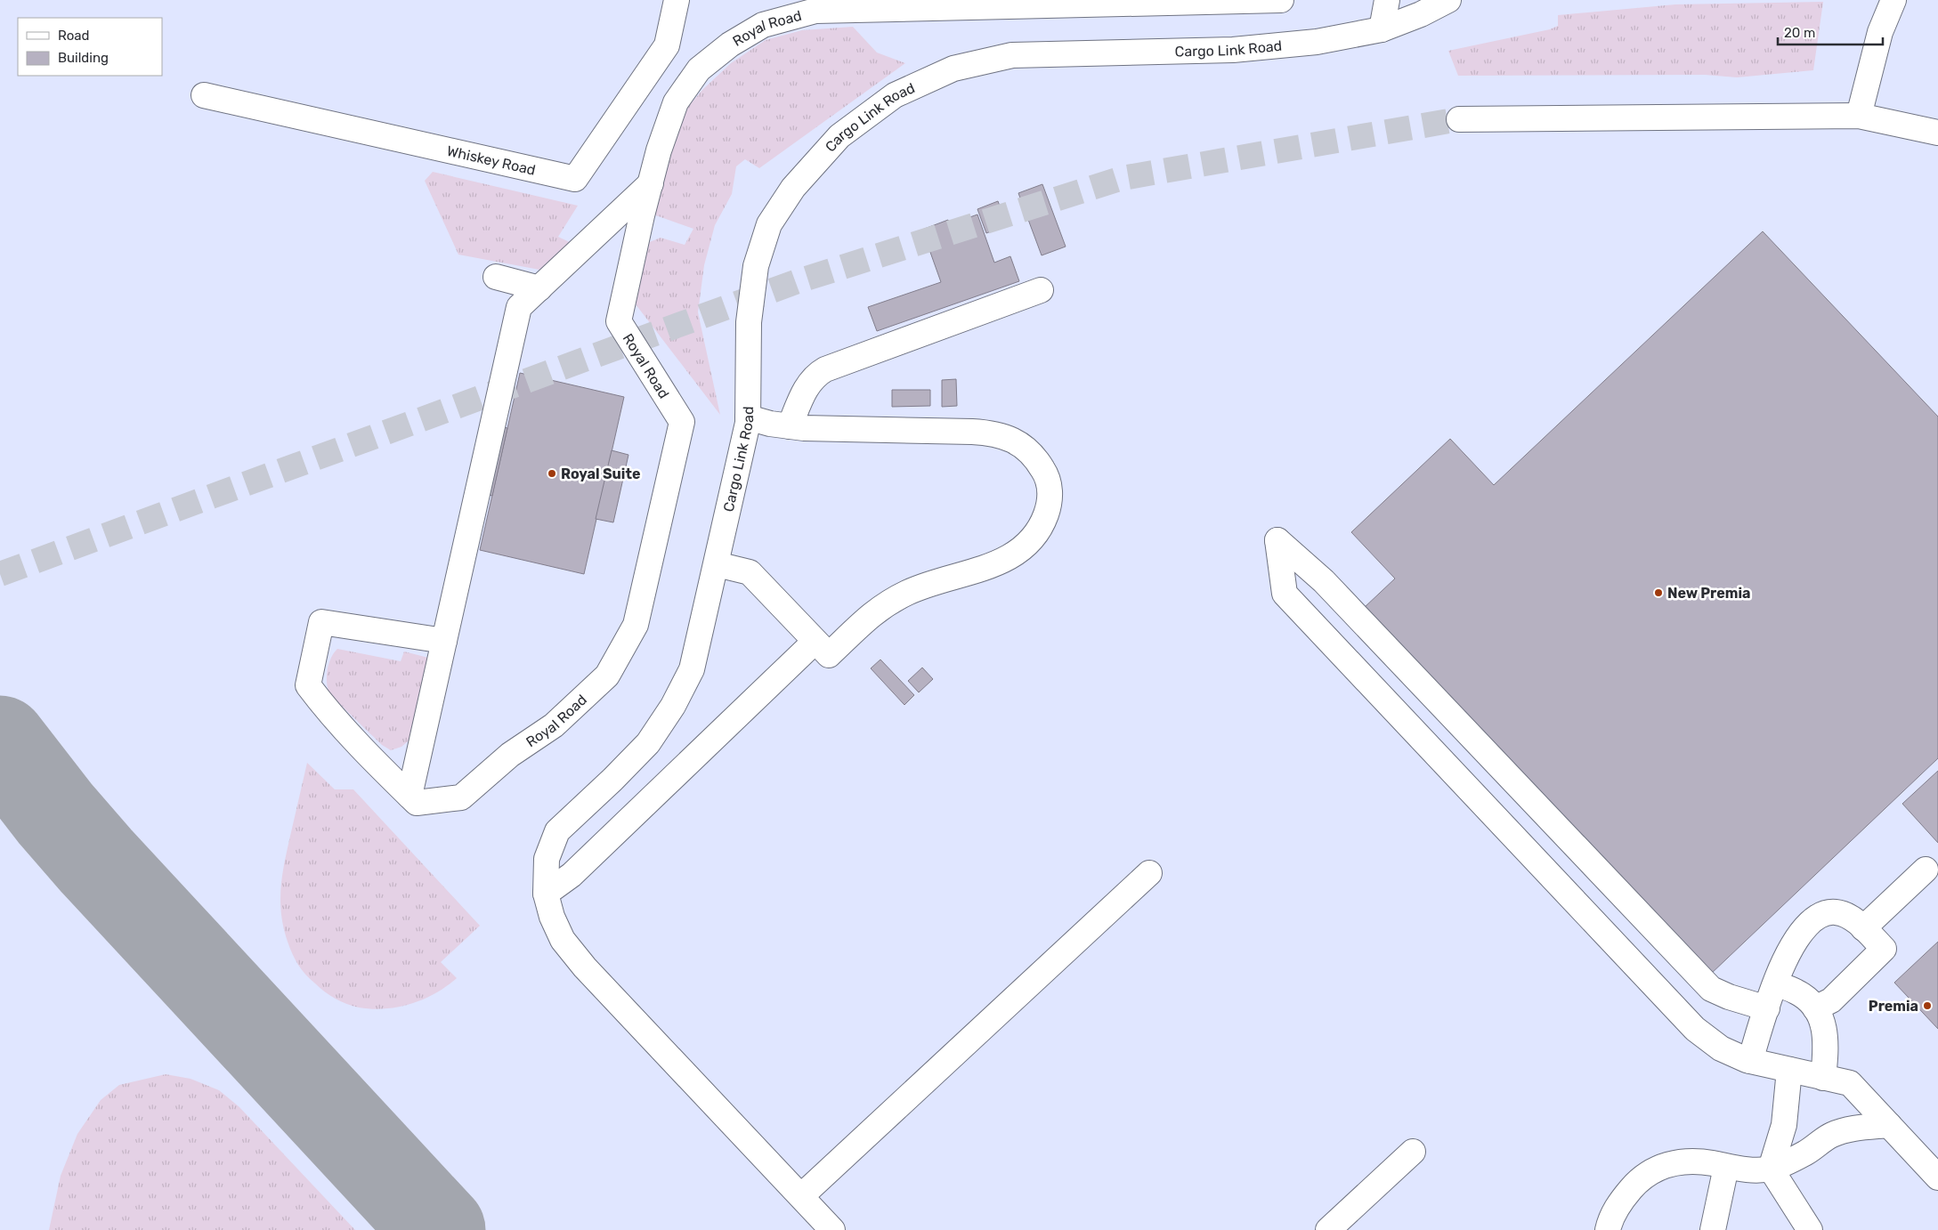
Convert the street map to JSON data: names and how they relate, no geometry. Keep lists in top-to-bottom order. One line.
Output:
{"streets":{"lane":["Royal Road","Cargo Link Road","Whiskey Road"]},"places":["Royal Suite","New Premia","Premia"],"legend":["Road","Building"],"scale_bar":"20 m"}
